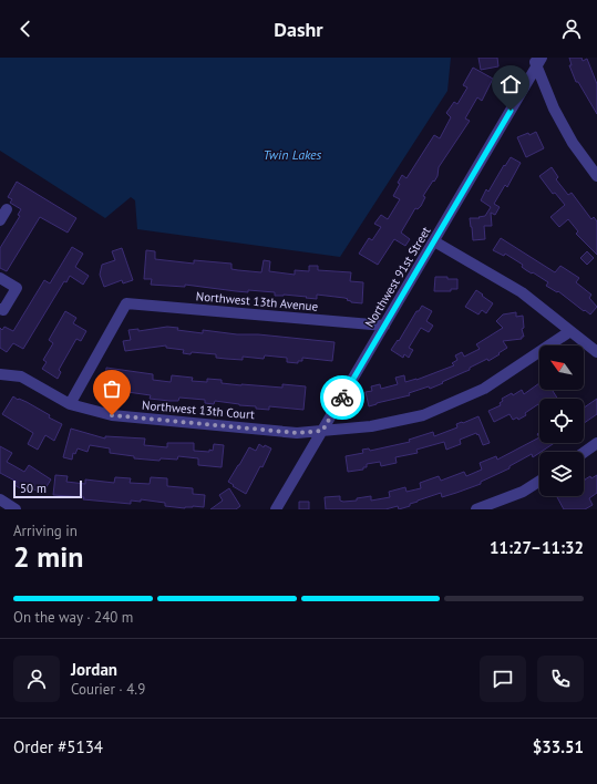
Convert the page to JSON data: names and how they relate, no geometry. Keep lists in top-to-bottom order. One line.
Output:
{"streets":{"street":["Northwest 91st Street","Northwest 13th Avenue","Northwest 13th Court"]},"crossings":[["Northwest 91st Street","Northwest 13th Avenue"],["Northwest 91st Street","Northwest 13th Court"],["Northwest 13th Avenue","Northwest 13th Court"]],"water":["Twin Lakes"],"scale_bar":"50 m","north":"top left","page":{"header":"Dashr","scale":"50 m","heading":["2 min","Arriving in","11:27–11:32"],"panel":["Jordan","Courier · 4.9","Order #5134","$33.51"],"bar":"On the way · 240 m"}}
